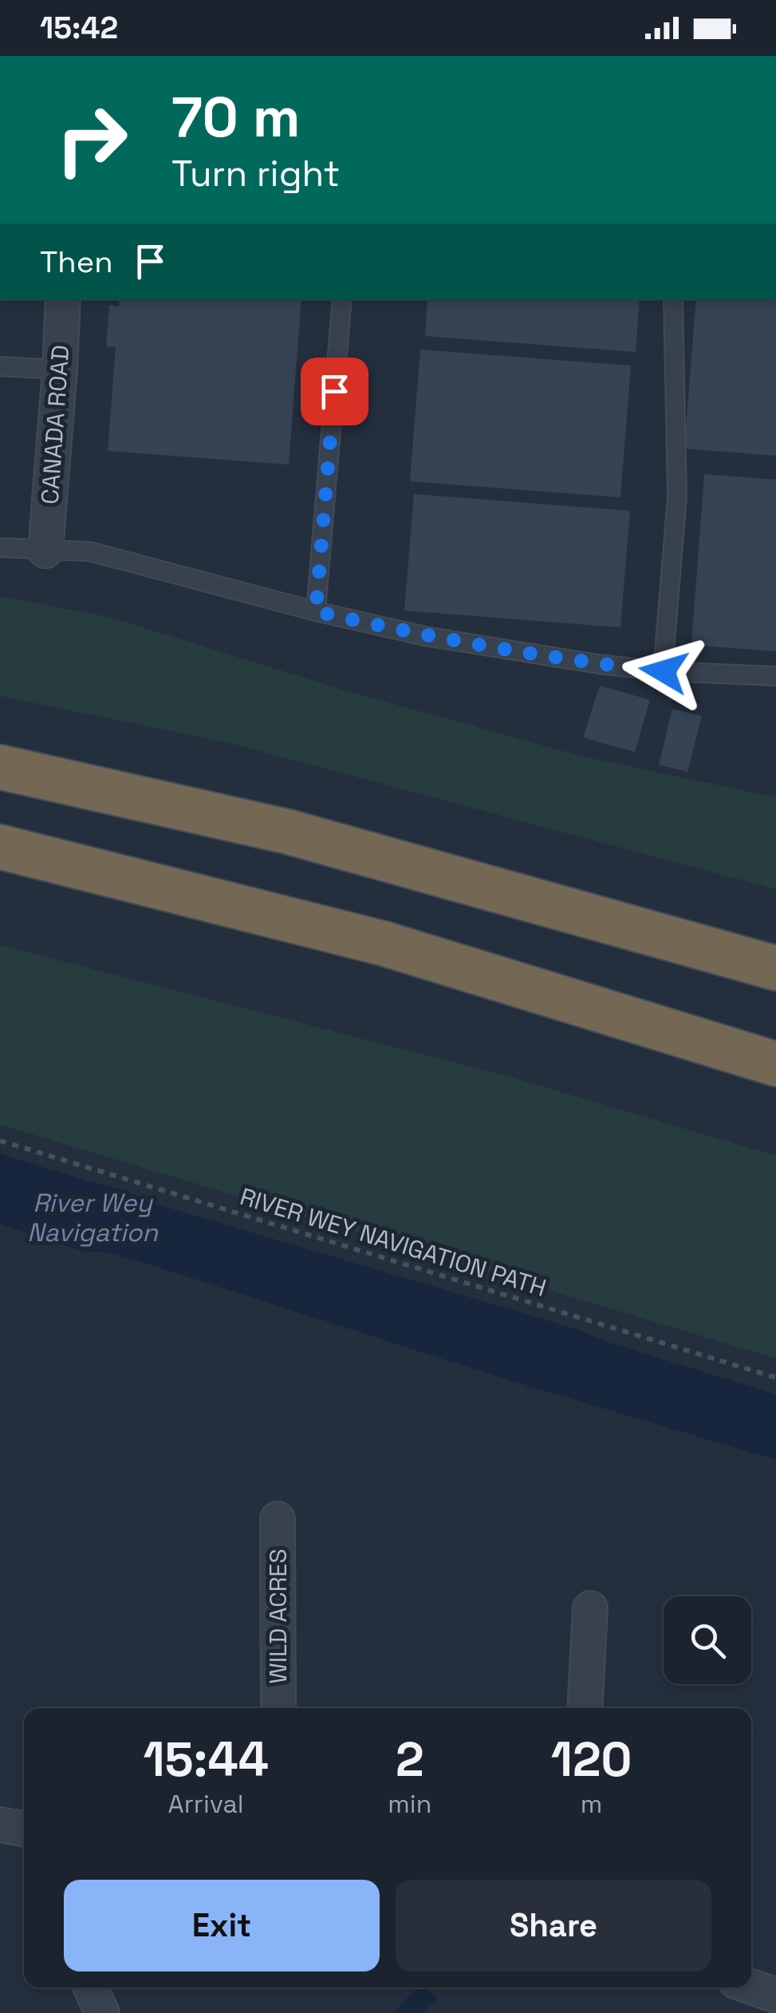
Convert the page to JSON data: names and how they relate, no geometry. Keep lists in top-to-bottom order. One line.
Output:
{"streets":{"street":["CANADA ROAD","WILD ACRES"],"path":["RIVER WEY NAVIGATION PATH"]},"water":["River Wey Navigation"],"page":{"status":"15:42","turn":["70 m","Turn right"],"then":"Then","eta":["15:44","Arrival","2","min","120","m"],"buttons":["Exit","Share"]}}
